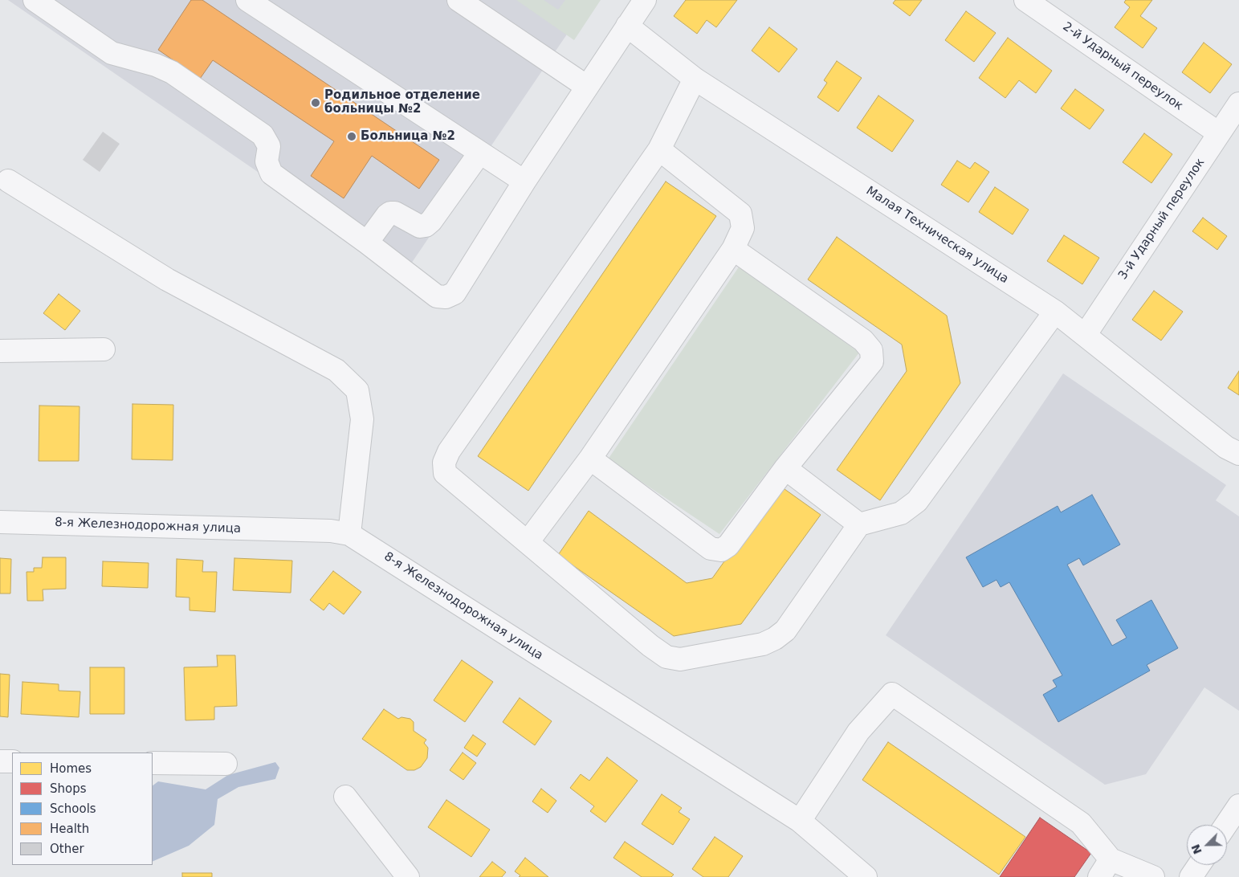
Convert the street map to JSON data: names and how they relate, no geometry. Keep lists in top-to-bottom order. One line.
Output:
{"streets":{"street":["2-й Ударный переулок","3-й Ударный переулок","Малая Техническая улица","8-я Железнодорожная улица"]},"crossings":[["2-й Ударный переулок","3-й Ударный переулок"],["3-й Ударный переулок","Малая Техническая улица"]],"places":["Родильное отделение больницы №2","Больница №2"],"legend":["Homes","Shops","Schools","Health","Other"],"north":"bottom left"}
